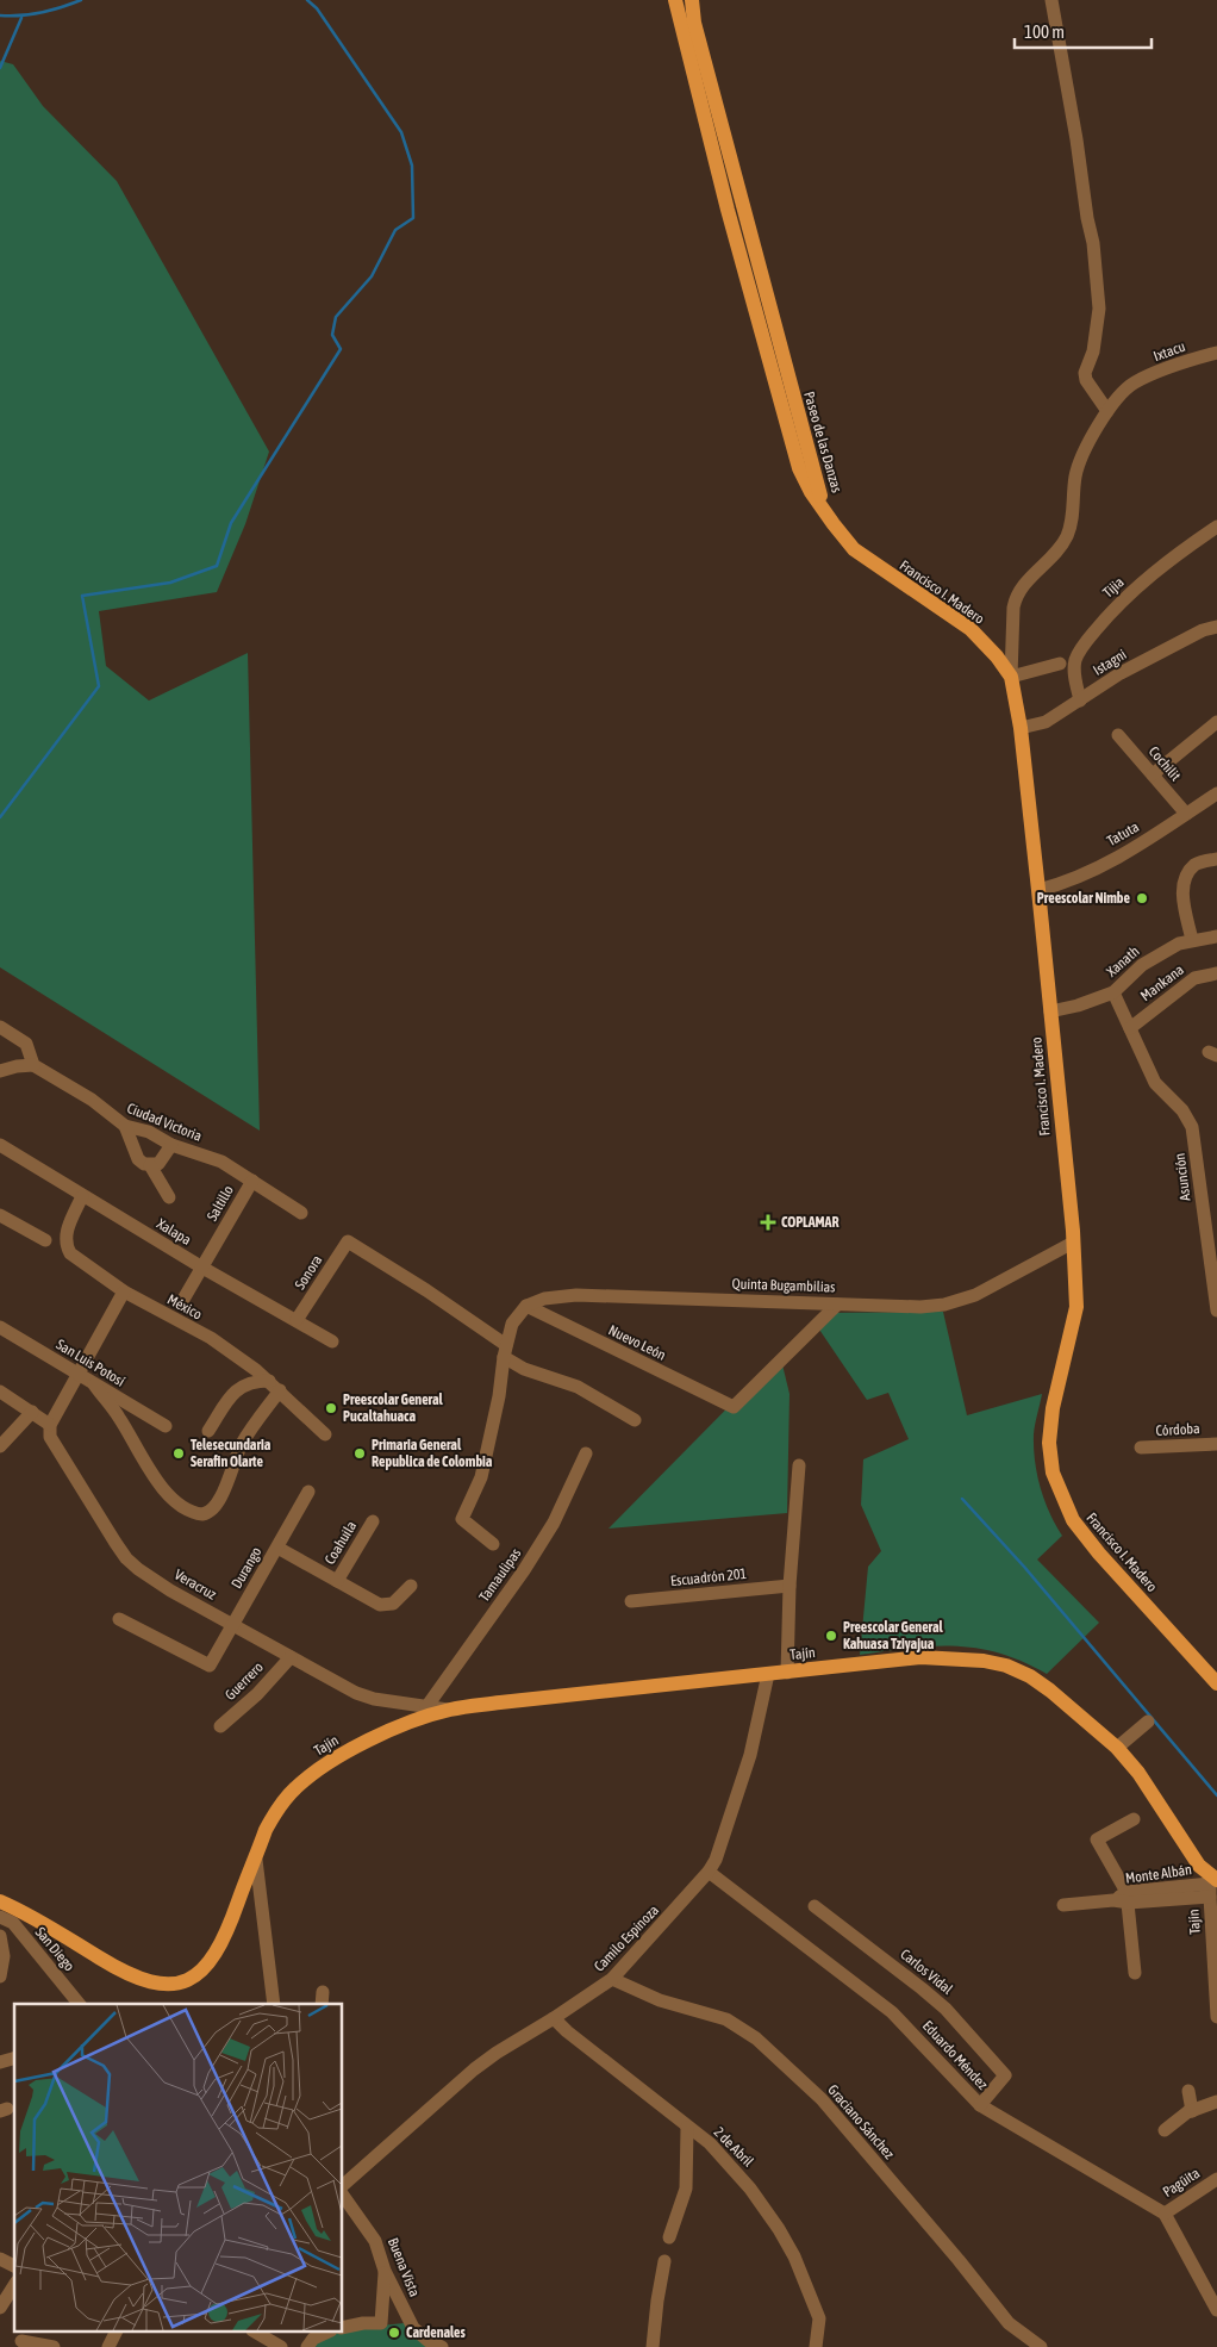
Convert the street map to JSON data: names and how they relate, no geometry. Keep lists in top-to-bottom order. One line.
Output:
{"streets":{"main road":["Paseo de las Danzas","Francisco I. Madero","Tajín"],"street":["Ixtacu","Tijia","Istagni","Cochilit","Tatuta","Xanath","Mankana","Ciudad Victoria","Asunción","Saltillo","Xalapa","Sonora","Quinta Bugambilias","México","Nuevo León","San Luis Potosí","Córdoba","Coahuila","Durango","Tamaulipas","Escuadrón 201","Veracruz","Guerrero","Monte Albán","Camilo Espinoza","San Diego","Carlos Vidal","Eduardo Méndez","Graciano Sánchez","2 de Abril","Pagüita","Buena Vista"]},"crossings":[["Paseo de las Danzas","Francisco I. Madero"],["Tijia","Istagni"],["Francisco I. Madero","Istagni"],["Francisco I. Madero","Tatuta"],["Francisco I. Madero","Xanath"],["Francisco I. Madero","Quinta Bugambilias"],["Cochilit","Tatuta"],["Xanath","Asunción"],["Mankana","Asunción"],["Ciudad Victoria","Saltillo"],["Saltillo","Xalapa"],["Xalapa","Sonora"],["Xalapa","México"],["Quinta Bugambilias","Nuevo León"],["Durango","Veracruz"],["Tamaulipas","Veracruz"],["Veracruz","Tajín"],["Veracruz","Guerrero"],["Tajín","Monte Albán"],["Tajín","Camilo Espinoza"],["Camilo Espinoza","Eduardo Méndez"],["Camilo Espinoza","Graciano Sánchez"],["Camilo Espinoza","2 de Abril"],["Carlos Vidal","Eduardo Méndez"],["Eduardo Méndez","Pagüita"]],"places":{"other":["Preescolar Nimbe","Preescolar General Pucaltahuaca","Telesecundaria Serafin Olarte","Primaria General Republica de Colombia","Preescolar General Kahuasa Tziyajua","Cardenales"],"health":["COPLAMAR"]},"scale_bar":"100 m"}
